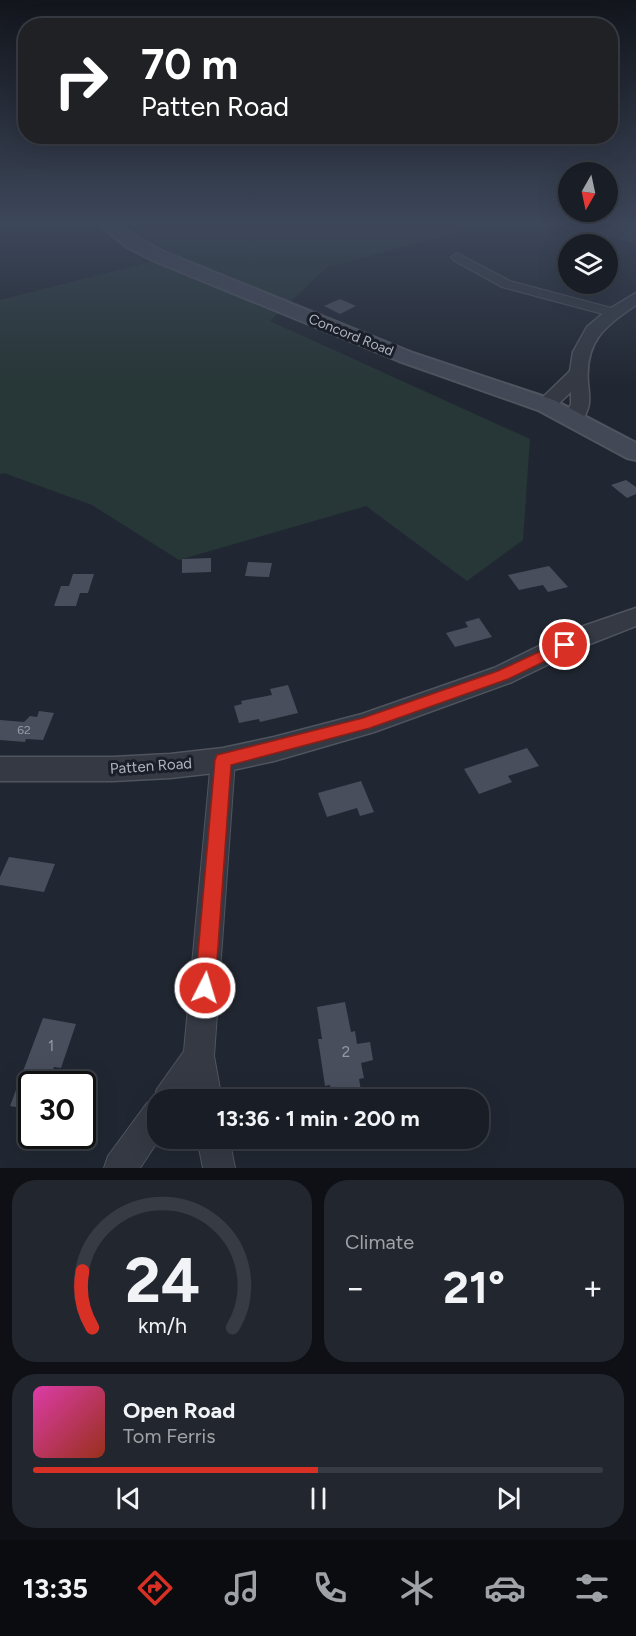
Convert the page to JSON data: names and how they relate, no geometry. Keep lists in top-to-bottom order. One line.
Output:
{"streets":{"main road":["Concord Road"],"street":["Patten Road"]},"house_numbers":["62","1","2"],"north":"bottom","page":{"turn":["70 m","Patten Road"],"limit":"30","trip":"13:36 · 1 min · 200 m","tile":"Climate","heat":["−","21°","+"],"song":["Open Road","Tom Ferris"],"tabs":"13:35","gauge":["24","km/h"]}}
